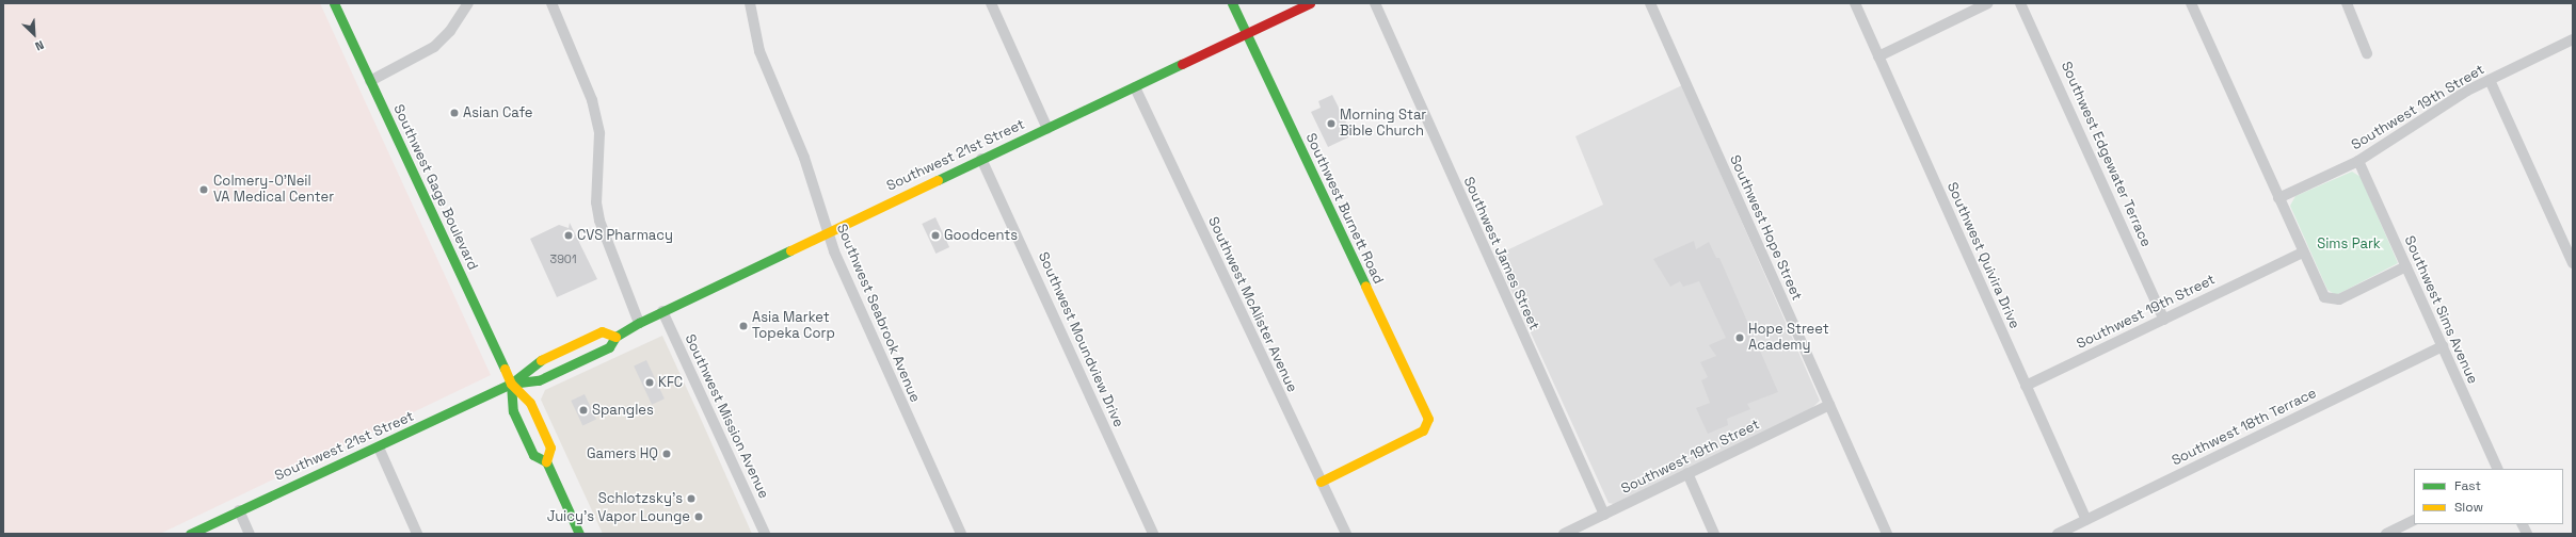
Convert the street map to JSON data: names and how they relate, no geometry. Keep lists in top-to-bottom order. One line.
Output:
{"streets":{"main road":["Southwest 21st Street","Southwest Gage Boulevard","Southwest Burnett Road"],"street":["Southwest 19th Street","Southwest Edgewater Terrace","Southwest Hope Street","Southwest James Street","Southwest Quivira Drive","Southwest McAlister Avenue","Southwest Sims Avenue","Southwest Seabrook Avenue","Southwest Moundview Drive","Southwest Mission Avenue","Southwest 18th Terrace"]},"crossings":[["Southwest 19th Street","Southwest Edgewater Terrace"],["Southwest 19th Street","Southwest Hope Street"],["Southwest 19th Street","Southwest James Street"],["Southwest 19th Street","Southwest Quivira Drive"],["Southwest 19th Street","Southwest Sims Avenue"],["Southwest 21st Street","Southwest Gage Boulevard"],["Southwest 21st Street","Southwest Burnett Road"],["Southwest 21st Street","Southwest McAlister Avenue"],["Southwest 21st Street","Southwest Seabrook Avenue"],["Southwest 21st Street","Southwest Moundview Drive"],["Southwest 21st Street","Southwest Mission Avenue"],["Southwest Burnett Road","Southwest McAlister Avenue"],["Southwest Quivira Drive","Southwest 18th Terrace"],["Southwest Sims Avenue","Southwest 18th Terrace"]],"parks":["Sims Park"],"places":["Asian Cafe","Morning Star Bible Church","Colmery-O'Neil VA Medical Center","CVS Pharmacy","Goodcents","Asia Market Topeka Corp","Hope Street Academy","KFC","Spangles","Gamers HQ","Schlotzsky's","Juicy's Vapor Lounge"],"house_numbers":["3901"],"legend":["Fast","Slow"],"north":"bottom right"}
